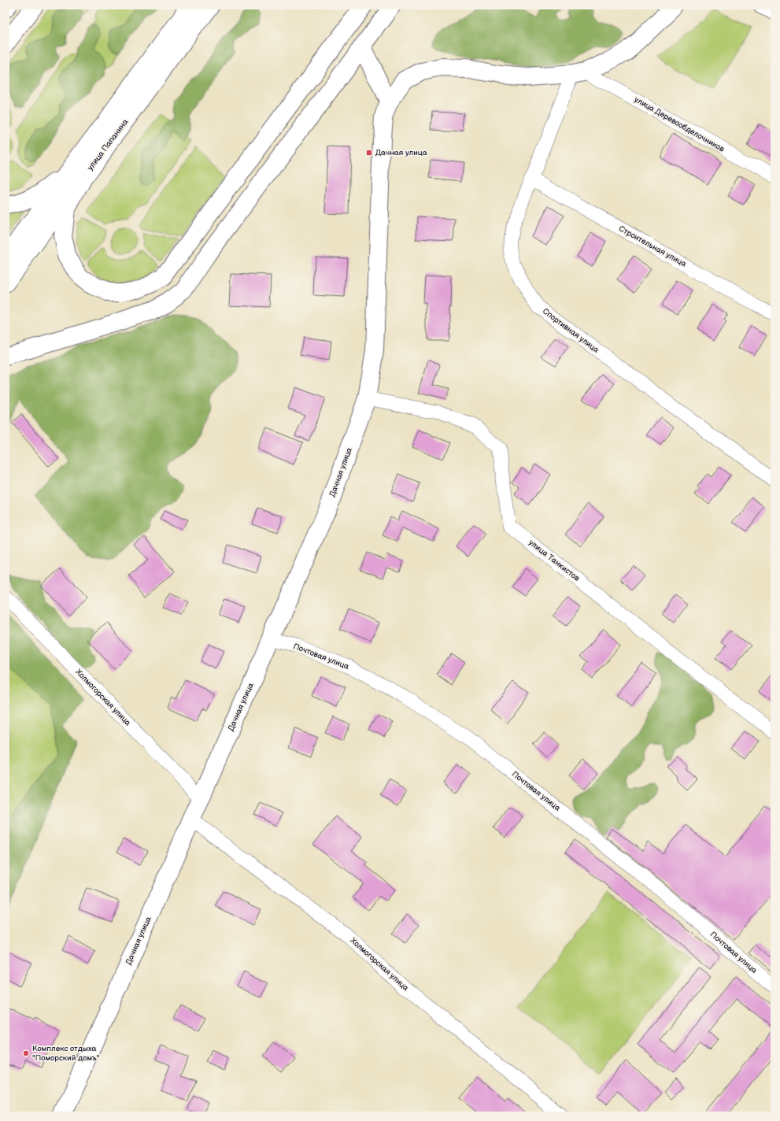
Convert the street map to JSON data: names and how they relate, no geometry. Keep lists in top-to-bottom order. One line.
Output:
{"streets":{"main road":["улица Папанина","Дачная улица"],"street":["улица Деревообделочников","Строительная улица","Спортивная улица","улица Танкистов","Почтовая улица","Холмогорская улица"]},"crossings":[["улица Деревообделочников","Спортивная улица"],["улица Деревообделочников","Дачная улица"],["Строительная улица","Спортивная улица"],["Спортивная улица","Дачная улица"],["Дачная улица","улица Танкистов"],["Дачная улица","Почтовая улица"],["Дачная улица","Холмогорская улица"]],"places":{"transit":["Дачная улица"],"other":["Комплекс отдыха \"Поморский домъ\""]}}
